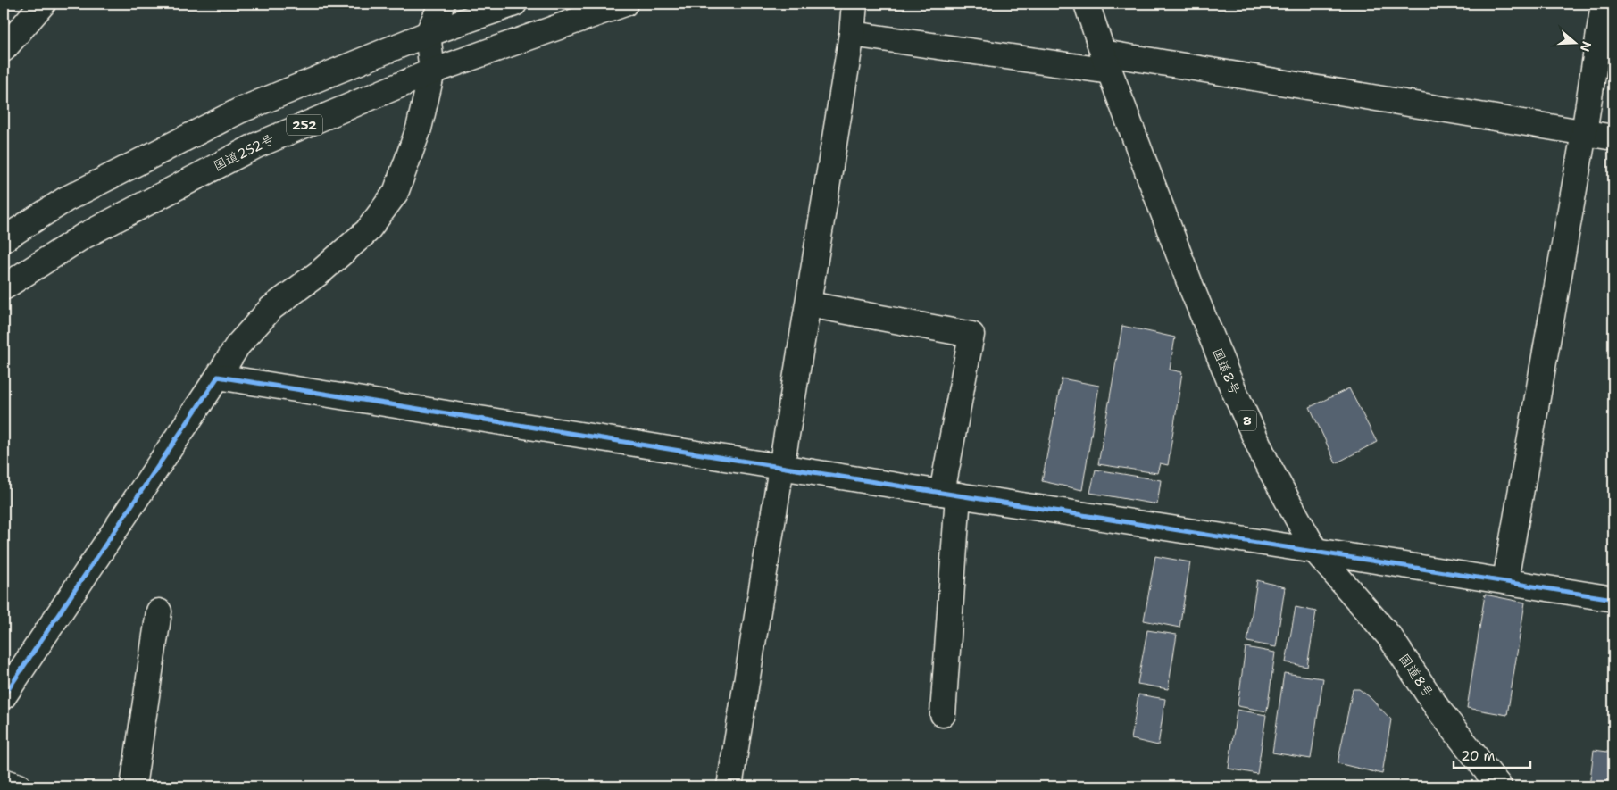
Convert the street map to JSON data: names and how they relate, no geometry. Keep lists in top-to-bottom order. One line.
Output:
{"streets":{"main road":["252","国道252号","国道8号","8"]},"scale_bar":"20 m","north":"right"}
